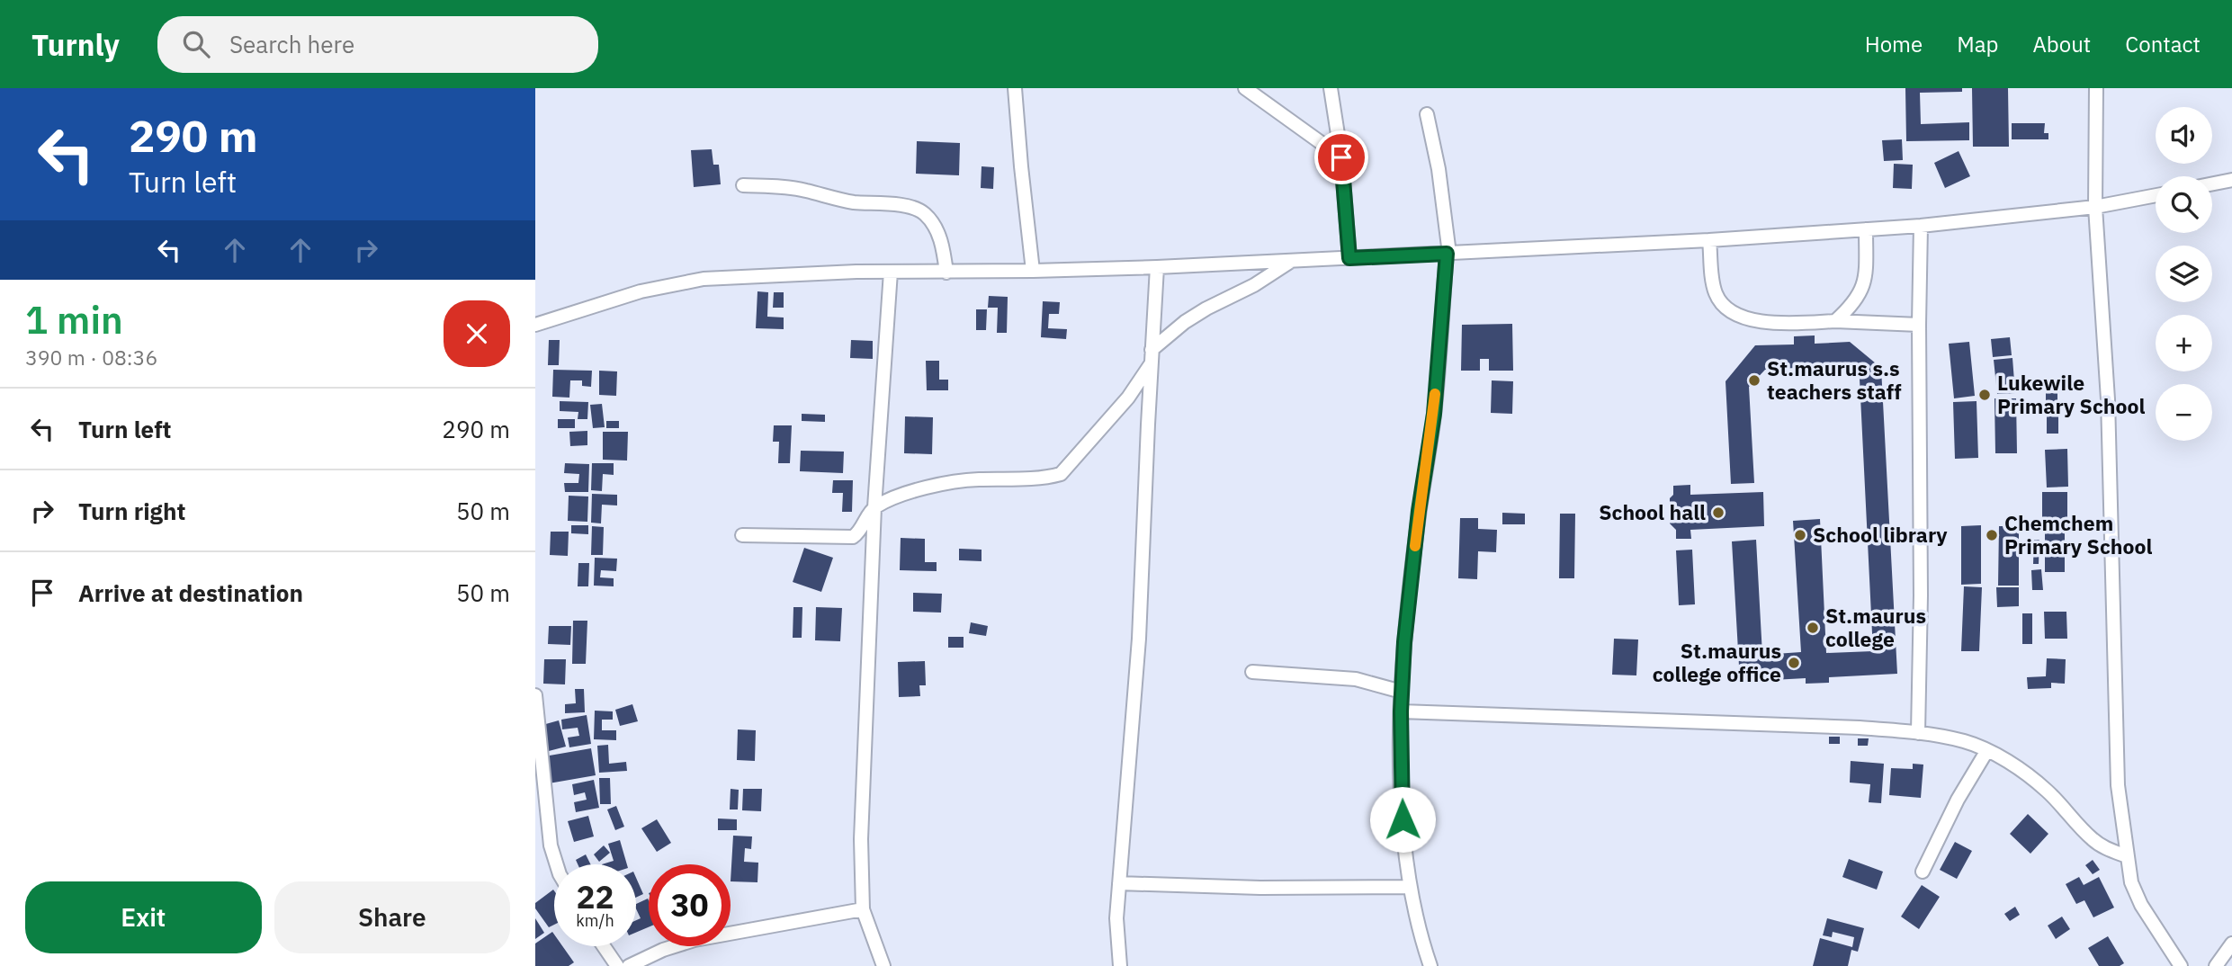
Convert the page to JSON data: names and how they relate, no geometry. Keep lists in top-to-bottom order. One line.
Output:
{"places":["St.maurus s.s teachers staff","Lukewile Primary School","School hall","School library","Chemchem Primary School","St.maurus college","St.maurus college office"],"page":{"header":"Turnly","search":"Search here","nav":["Home","Map","About","Contact"],"turn":["290 m","Turn left"],"map_buttons":["+","−"],"heading":["1 min","390 m · 08:36"],"list":[{"name":"Turn left","value":"290 m"},{"name":"Turn right","value":"50 m"},{"name":"Arrive at destination","value":"50 m"}],"speed":"22 km/h","limit":"30","buttons":["Exit","Share"]}}
